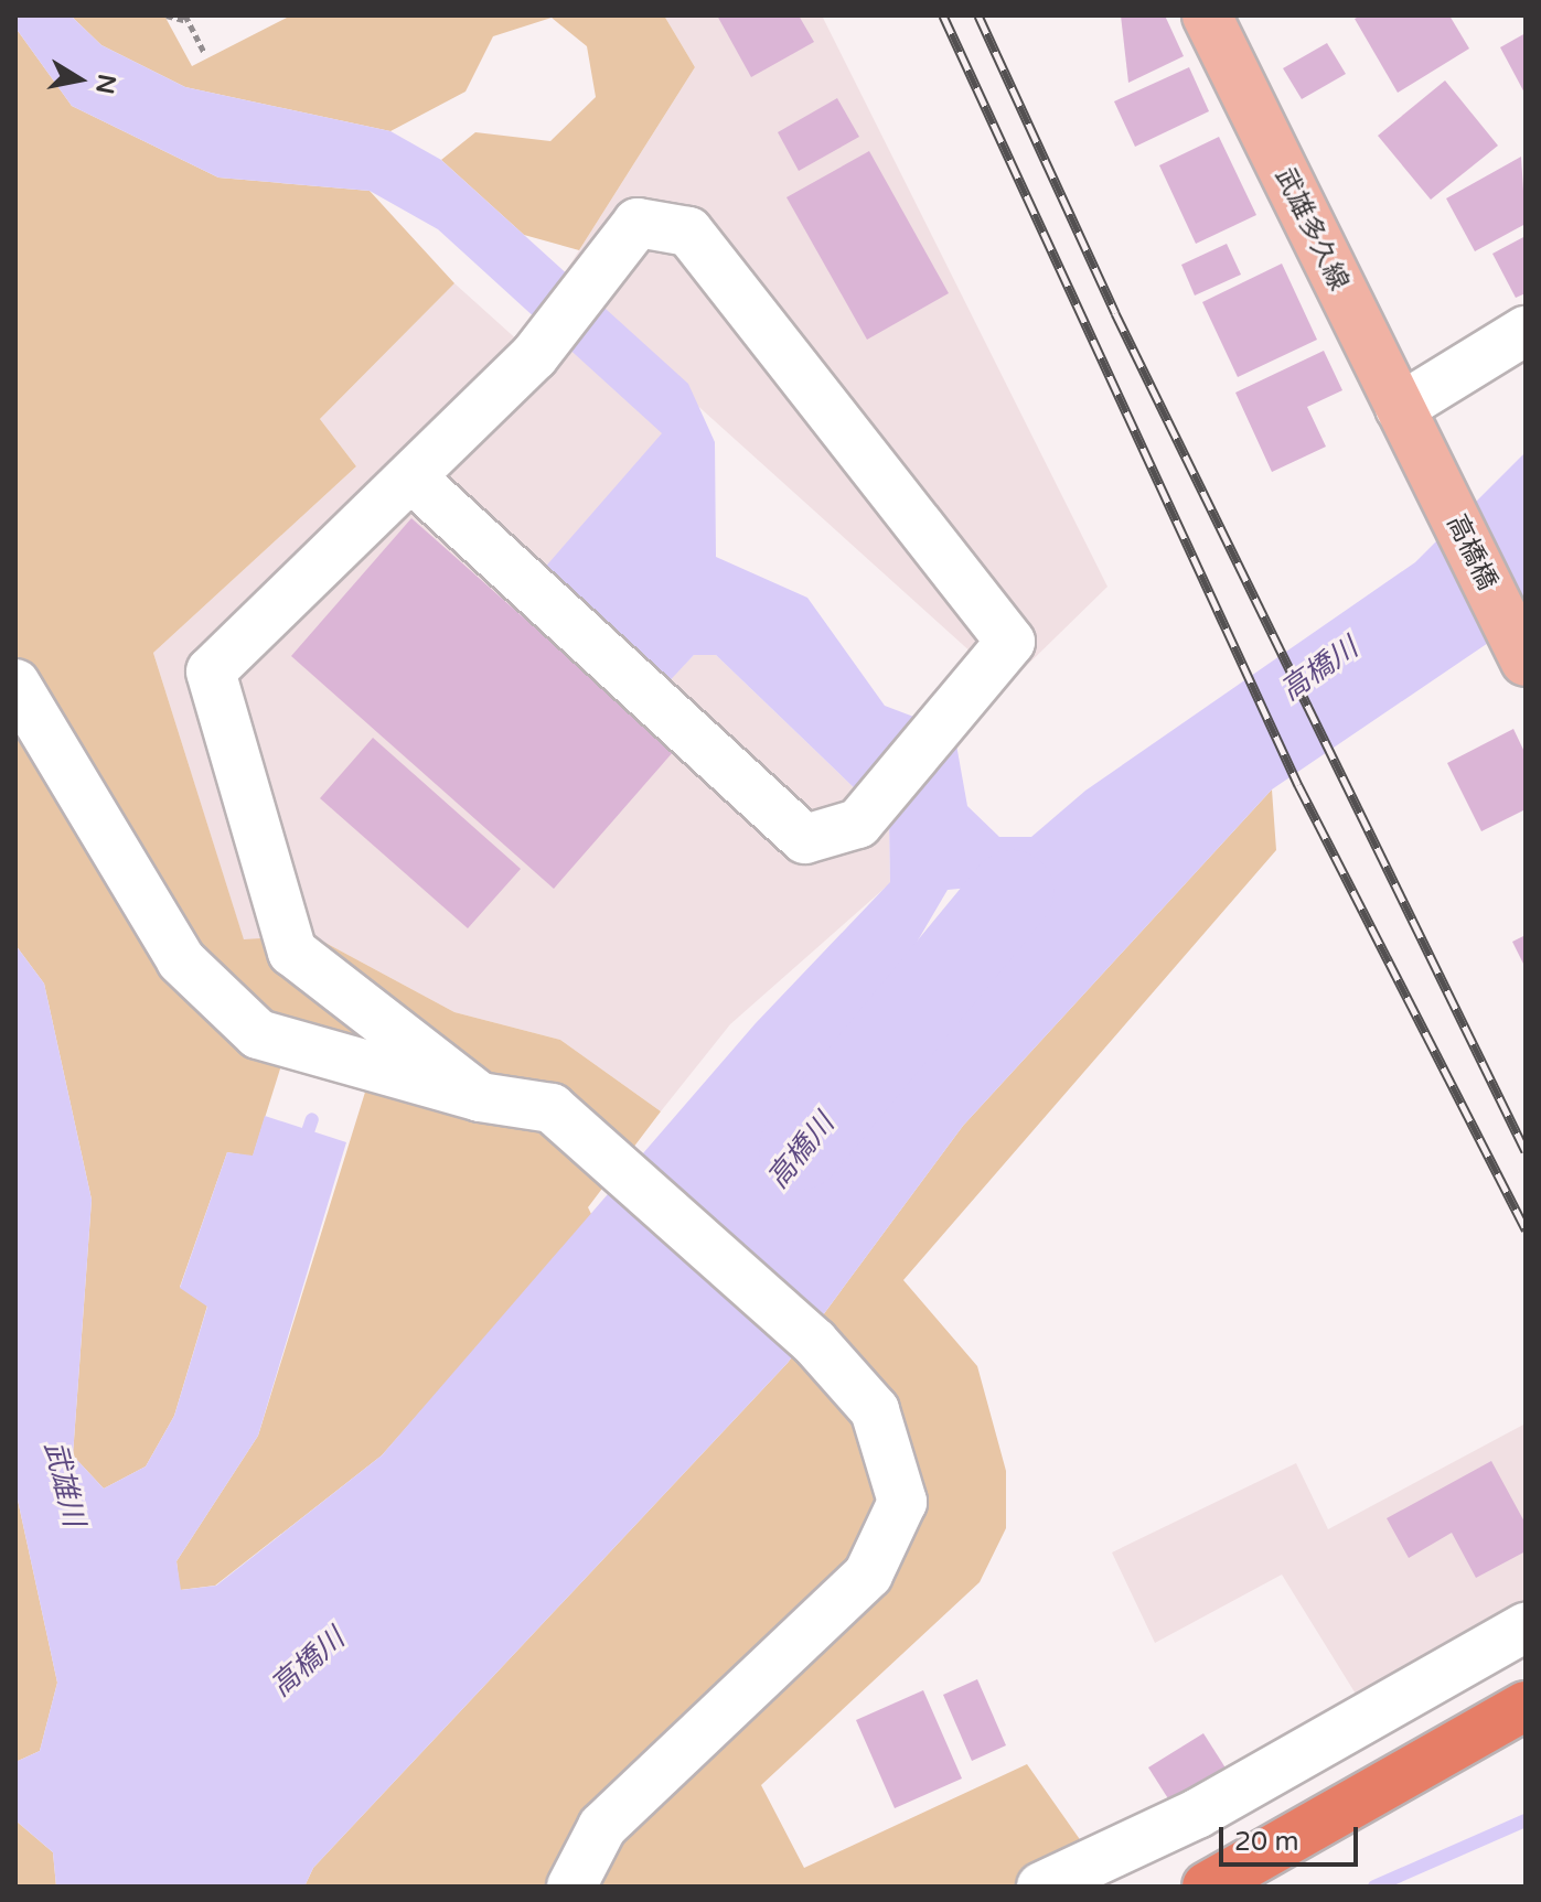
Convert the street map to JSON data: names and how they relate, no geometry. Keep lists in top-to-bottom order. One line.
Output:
{"streets":{"main road":["武雄多久線","高橋橋"]},"crossings":[["武雄多久線","高橋橋"]],"water":["高橋川","武雄川"],"scale_bar":"20 m","north":"right"}
